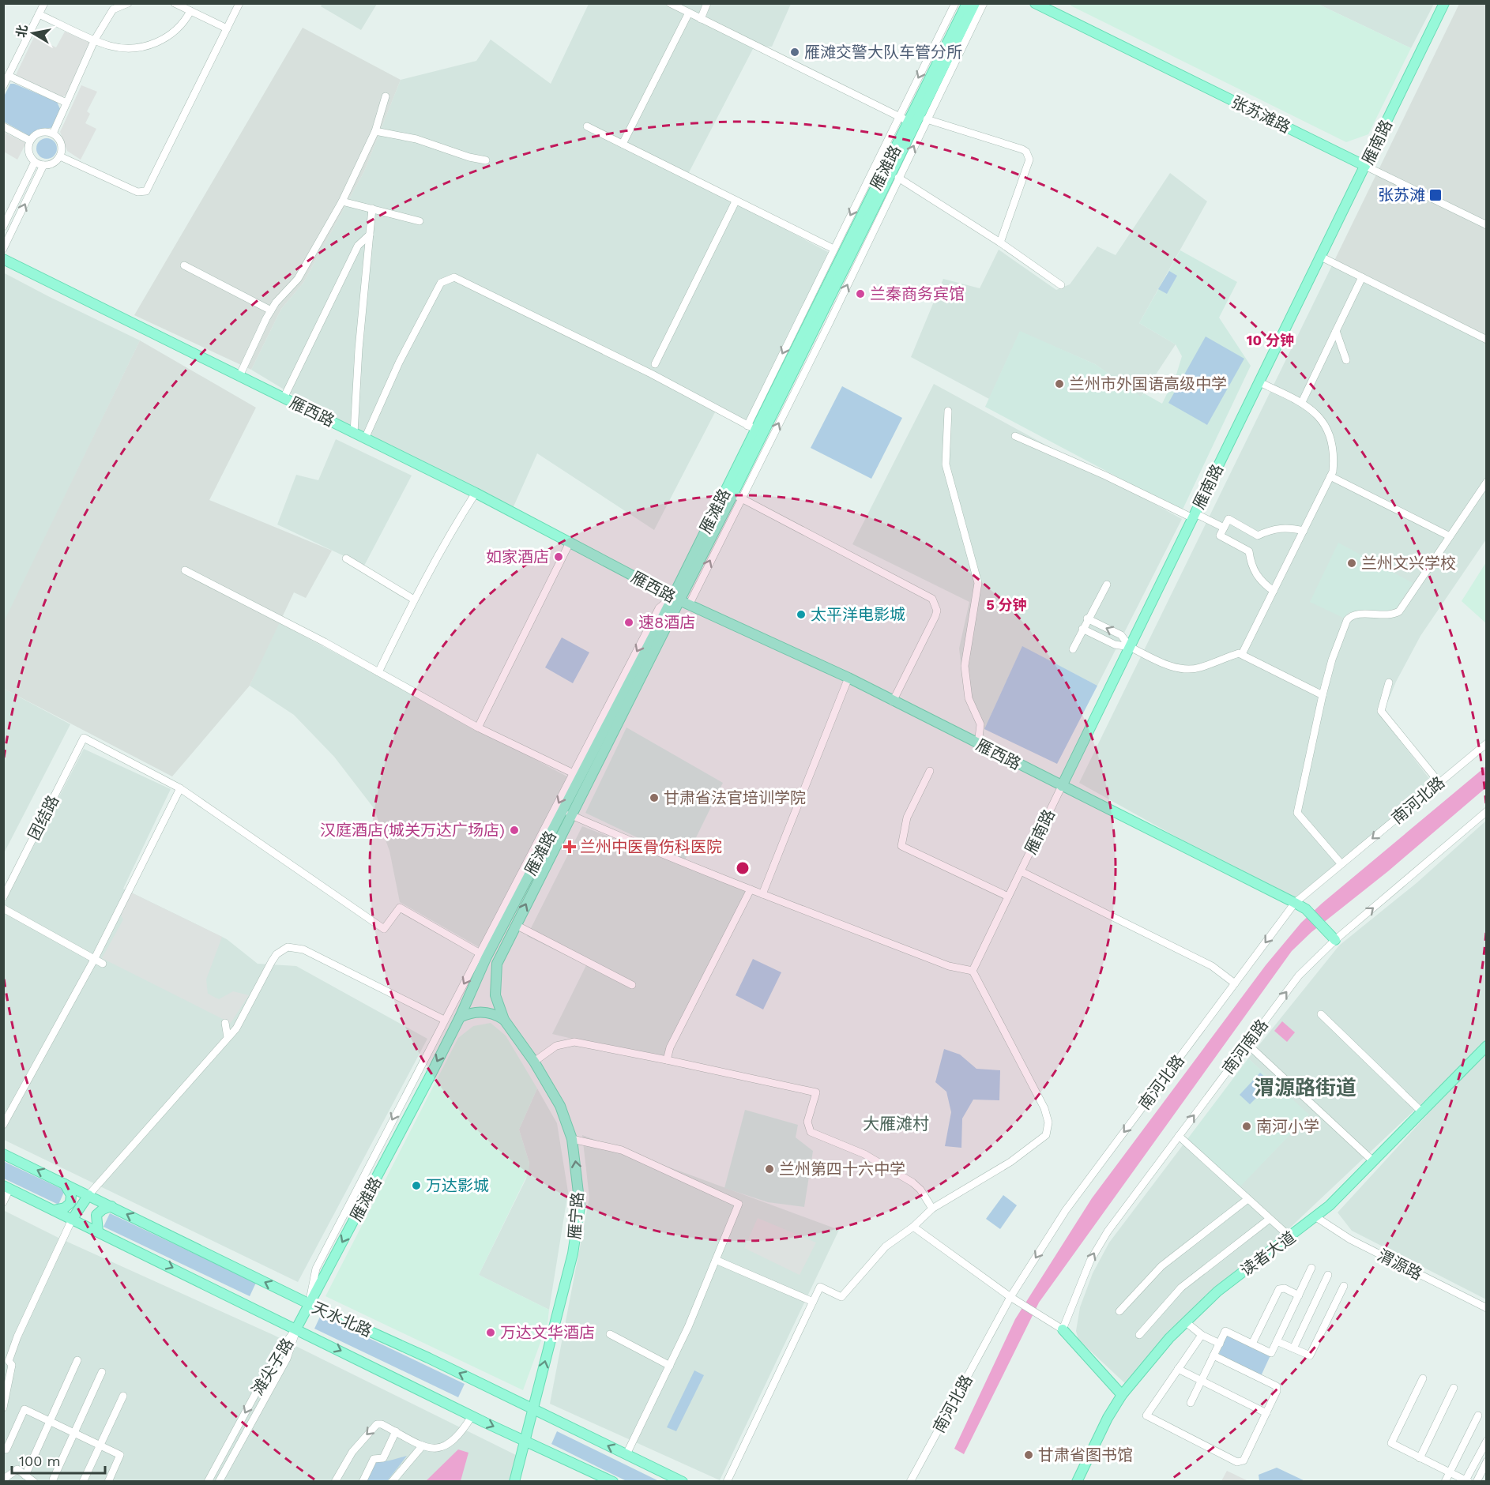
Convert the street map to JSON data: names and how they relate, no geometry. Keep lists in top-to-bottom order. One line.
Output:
{"streets":{"main road":["张苏滩路","雁南路","雁滩路","雁西路","雁宁路","读者大道","天水北路"],"street":["南河北路","团结路","南河南路","渭源路","滩尖子路"]},"crossings":[["张苏滩路","雁南路"],["雁南路","雁西路"],["雁滩路","雁西路"],["雁滩路","雁宁路"],["雁滩路","天水北路"],["雁滩路","滩尖子路"],["雁西路","南河北路"],["雁西路","南河南路"],["雁宁路","天水北路"],["读者大道","渭源路"],["天水北路","滩尖子路"]],"one_way":["南河北路","南河南路","雁宁路"],"districts":["渭源路街道","大雁滩村"],"places":{"other":["雁滩交警大队车管分所","兰秦商务宾馆","兰州市外国语高级中学","如家酒店","兰州文兴学校","太平洋电影城","速8酒店","甘肃省法官培训学院","汉庭酒店(城关万达广场店)","南河小学","兰州第四十六中学","万达影城","万达文华酒店","甘肃省图书馆"],"transit":["张苏滩"],"health":["兰州中医骨伤科医院"]},"scale_bar":"100 m","north":"left","rings":["10 分钟","5 分钟"]}
